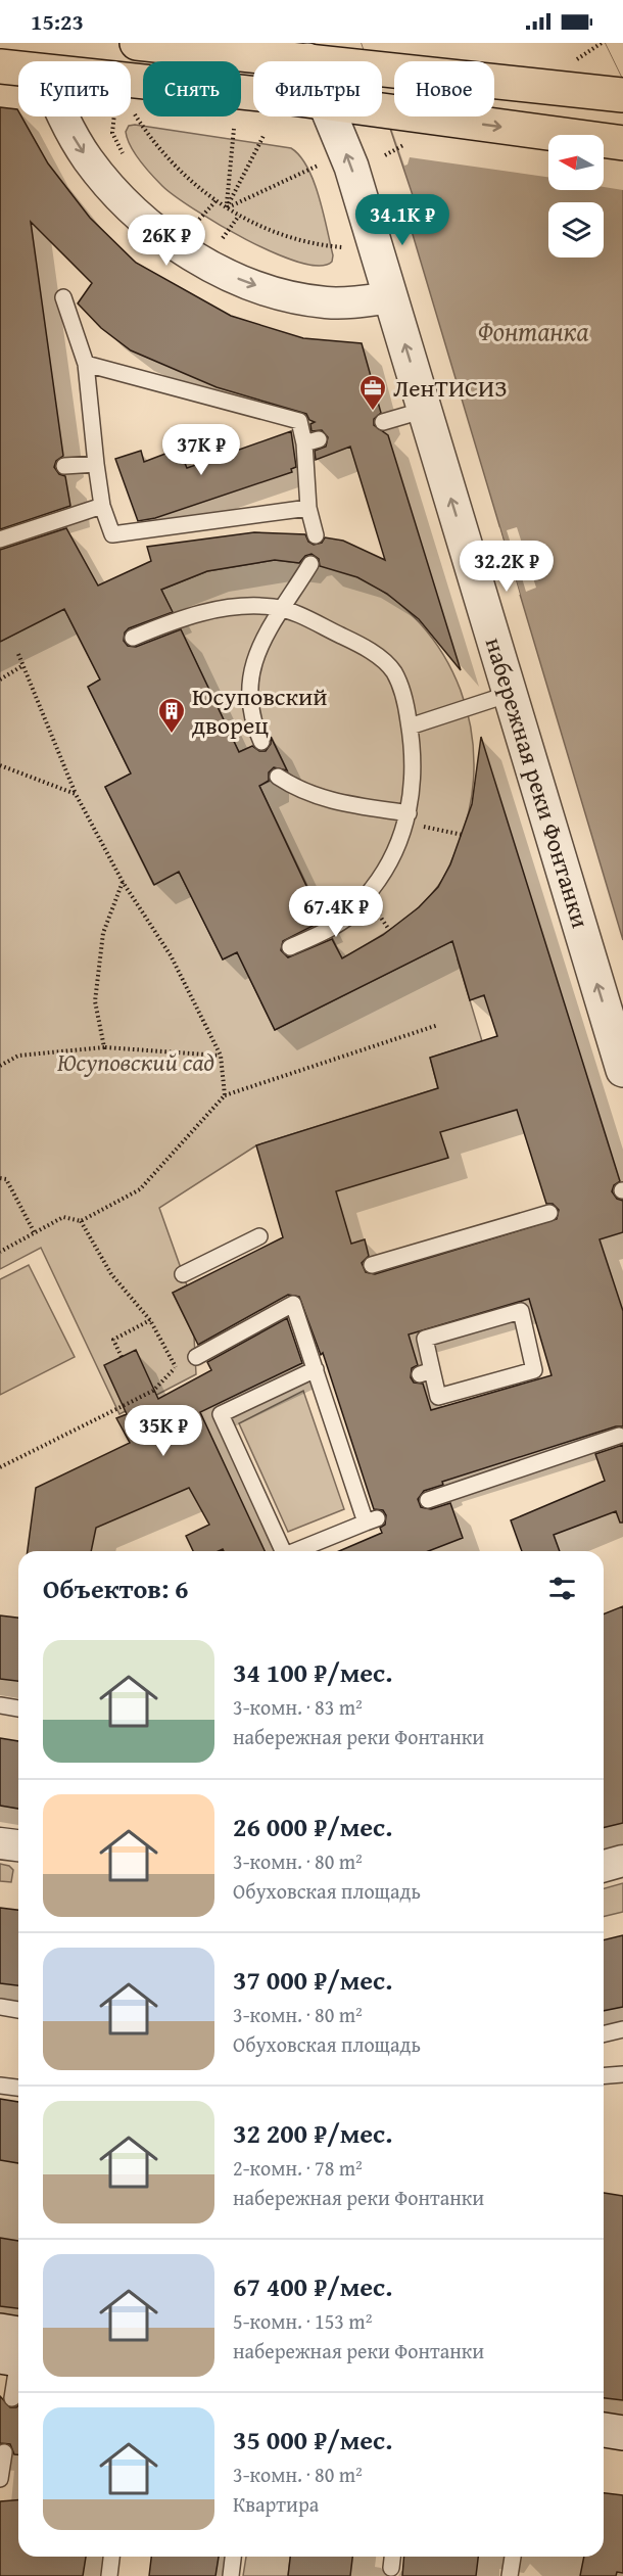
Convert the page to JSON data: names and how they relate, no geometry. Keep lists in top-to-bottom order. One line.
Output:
{"streets":{"street":["набережная реки Фонтанки"]},"one_way":["набережная реки Фонтанки"],"water":["Фонтанка"],"parks":["Юсуповский сад"],"places":{"office":["ЛенТИСИЗ"],"building":["Юсуповский дворец"]},"north":"left","page":{"status":"15:23","chip":["Купить","Снять","Фильтры","Новое"],"price":["34.1K ₽","26K ₽","37K ₽","32.2K ₽","67.4K ₽","35K ₽"],"heading":"Объектов: 6","list":[{"name":"34 100 ₽/мес.","note":"3-комн. · 83 m² · набережная реки Фонтанки"},{"name":"26 000 ₽/мес.","note":"3-комн. · 80 m² · Обуховская площадь"},{"name":"37 000 ₽/мес.","note":"3-комн. · 80 m² · Обуховская площадь"},{"name":"32 200 ₽/мес.","note":"2-комн. · 78 m² · набережная реки Фонтанки"},{"name":"67 400 ₽/мес.","note":"5-комн. · 153 m² · набережная реки Фонтанки"},{"name":"35 000 ₽/мес.","note":"3-комн. · 80 m² · Квартира"}]}}
